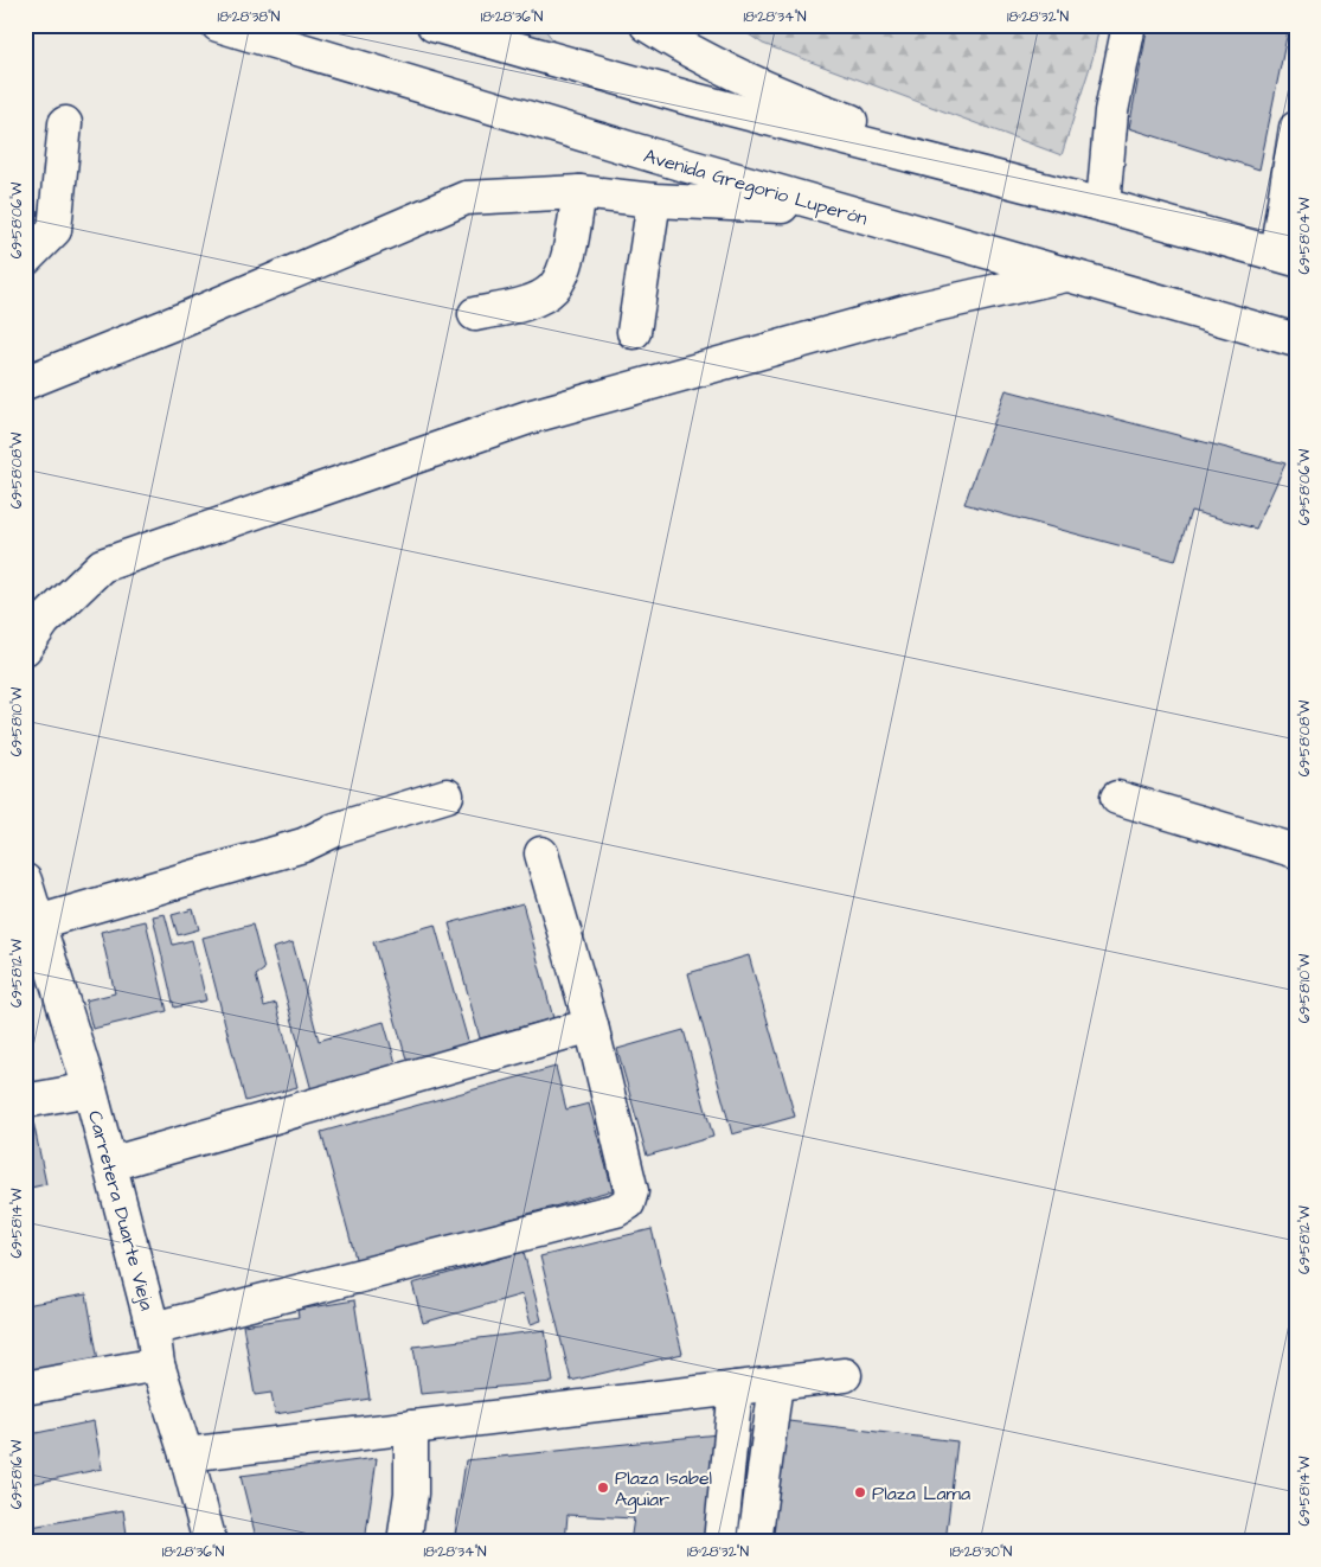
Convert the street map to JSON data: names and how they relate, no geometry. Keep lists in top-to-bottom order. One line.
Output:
{"streets":{"street":["Avenida Gregorio Luperón","Carretera Duarte Vieja"]},"places":["Plaza Isabel Aguiar","Plaza Lama"],"coordinates":["18°28'38\"N","18°28'36\"N","18°28'34\"N","18°28'32\"N","69°58'06\"W","69°58'04\"W","69°58'08\"W","69°58'10\"W","69°58'12\"W","69°58'14\"W","69°58'16\"W","18°28'30\"N"]}
